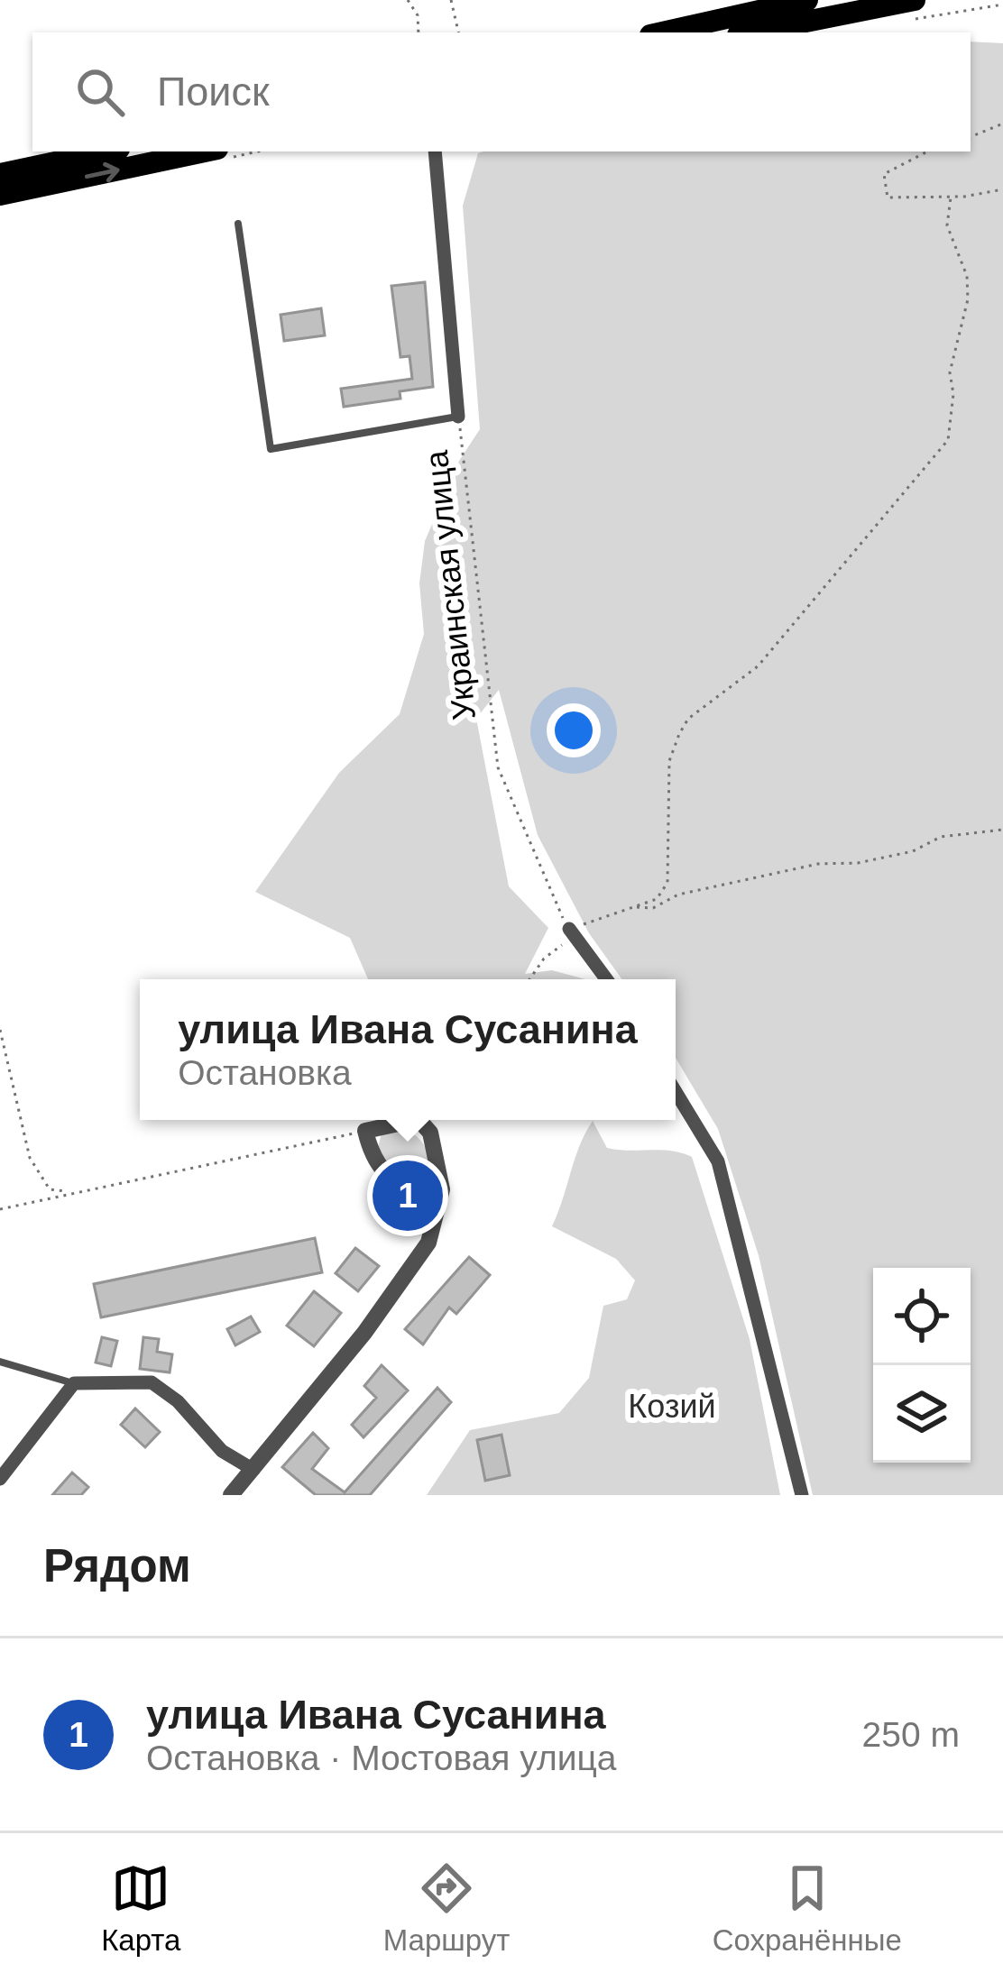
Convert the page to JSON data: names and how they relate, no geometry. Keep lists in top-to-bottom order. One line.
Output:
{"streets":{"street":["Украинская улица"]},"parks":["Козий"],"page":{"search":"Поиск","popup":["улица Ивана Сусанина","Остановка"],"pins":"1","heading":"Рядом","list":[{"mark":"1","name":"улица Ивана Сусанина","note":"Остановка · Мостовая улица","value":"250 m"}],"nav":["Карта","Маршрут","Сохранённые"]}}
